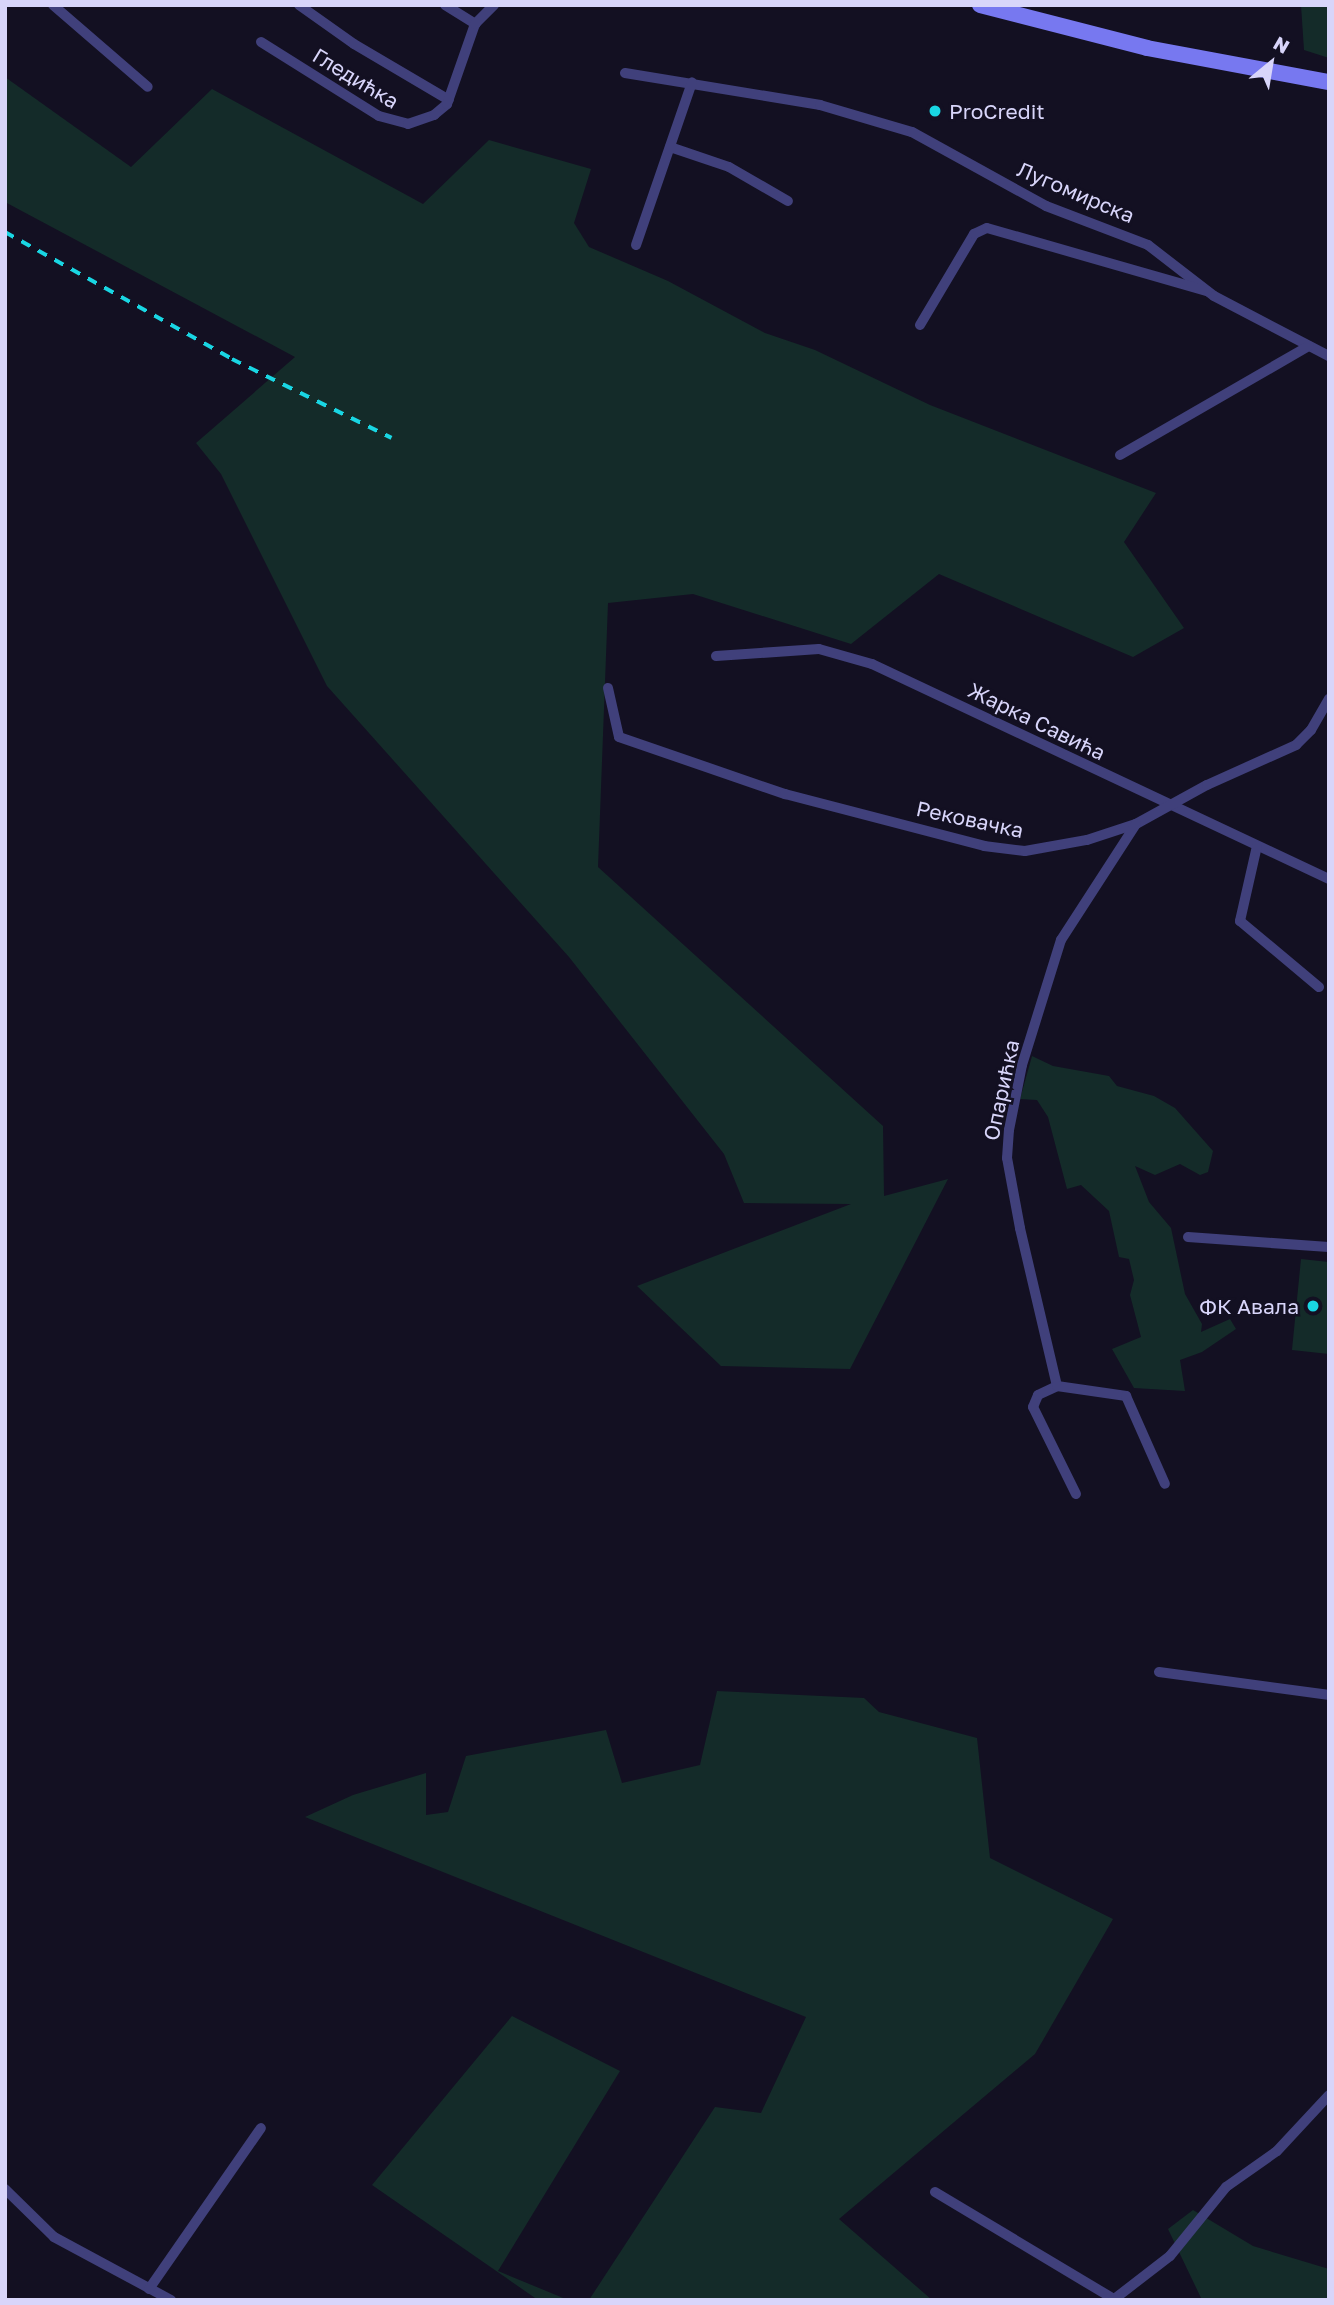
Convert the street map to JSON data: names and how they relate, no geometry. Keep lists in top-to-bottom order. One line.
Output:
{"streets":{"street":["Гледићка","Лугомирска","Жарка Савића","Рековачка","Опарићка"]},"crossings":[["Жарка Савића","Рековачка"],["Рековачка","Опарићка"]],"places":["ProCredit","ФК Авала"],"north":"top right"}
